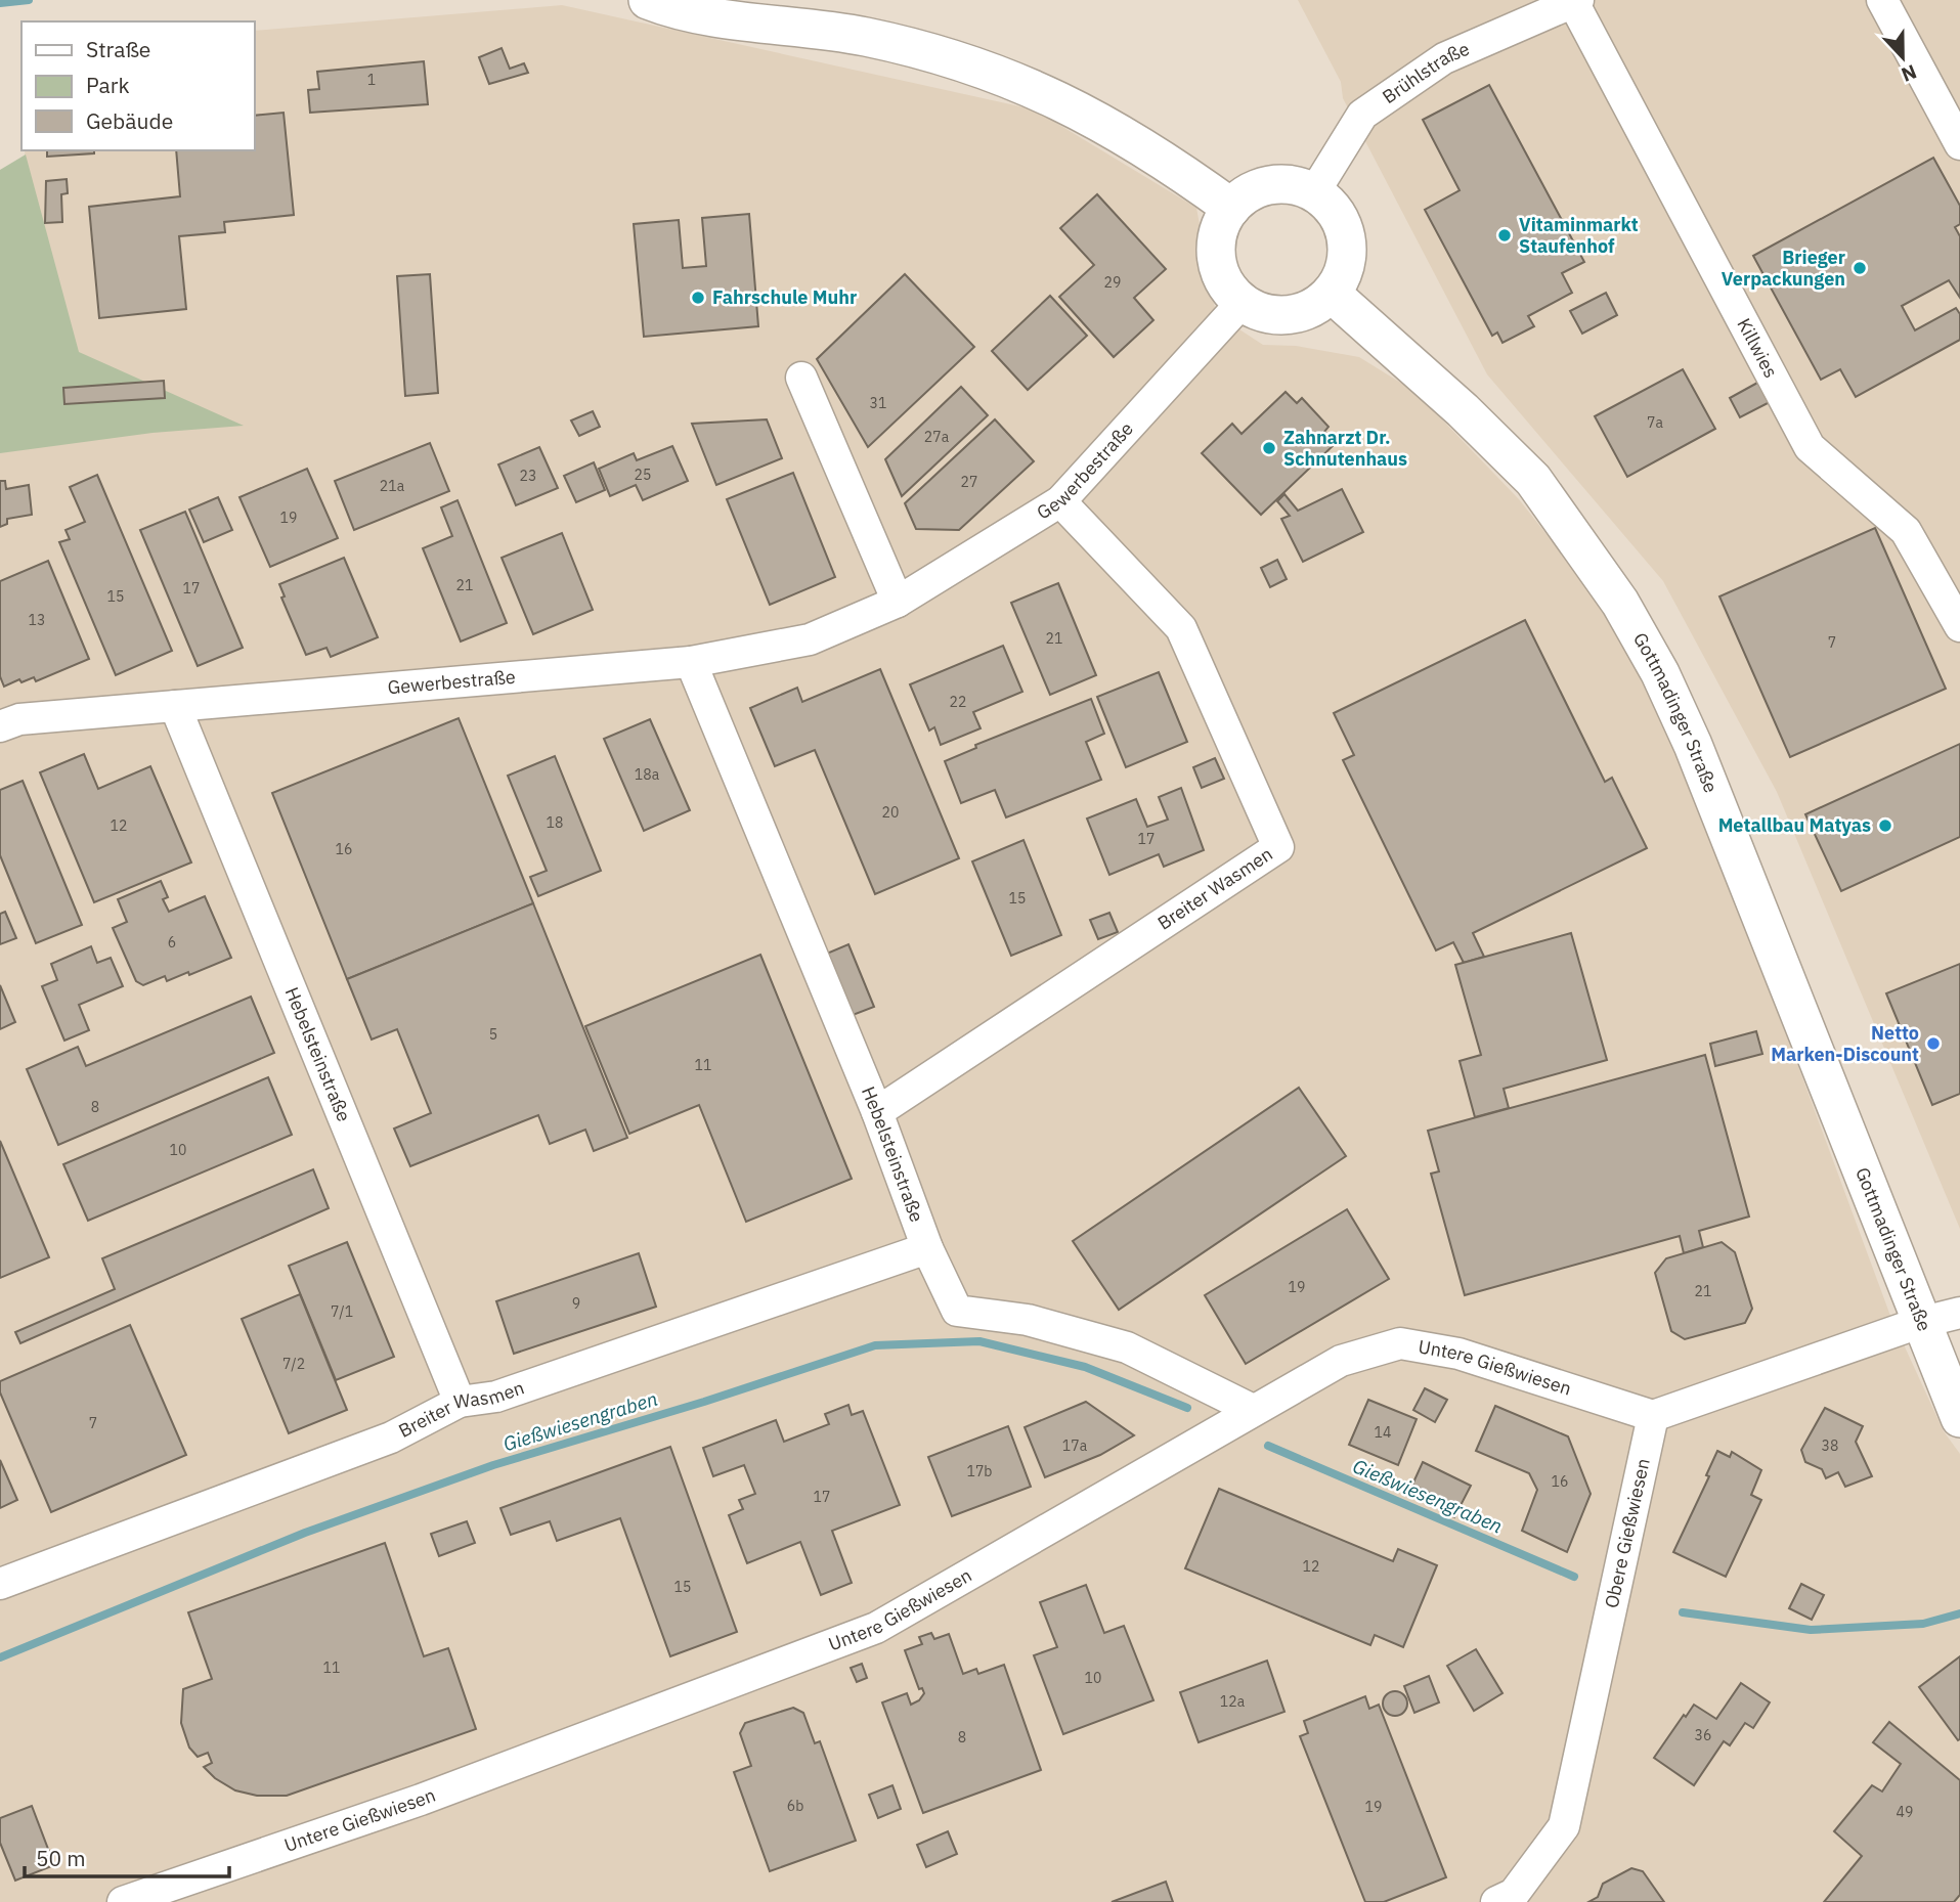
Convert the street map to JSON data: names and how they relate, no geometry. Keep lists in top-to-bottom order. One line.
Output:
{"streets":{"main road":["Gottmadinger Straße"],"street":["Brühlstraße","Killwies","Gewerbestraße","Breiter Wasmen","Hebelsteinstraße","Untere Gießwiesen","Obere Gießwiesen"]},"crossings":[["Brühlstraße","Killwies"],["Brühlstraße","Gewerbestraße"],["Brühlstraße","Gottmadinger Straße"],["Gewerbestraße","Gottmadinger Straße"],["Gewerbestraße","Breiter Wasmen"],["Gewerbestraße","Hebelsteinstraße"],["Breiter Wasmen","Hebelsteinstraße"],["Hebelsteinstraße","Untere Gießwiesen"],["Untere Gießwiesen","Obere Gießwiesen"]],"water":["Gießwiesengraben"],"places":["Vitaminmarkt Staufenhof","Brieger Verpackungen","Fahrschule Muhr","Zahnarzt Dr. Schnutenhaus","Metallbau Matyas","Netto Marken-Discount"],"house_numbers":["1","29","31","7a","27a","25","23","27","21a","19","21","17","15","13","21","7","22","18a","20","18","12","17","16","15","6","5","11","8","10","19","21","9","7/1","7/2","7","14","17a","38","17b","16","17","12","15","11","10","12a","36","8","6b","19","49"],"legend":["Straße","Park","Gebäude"],"scale_bar":"50 m","north":"bottom"}
